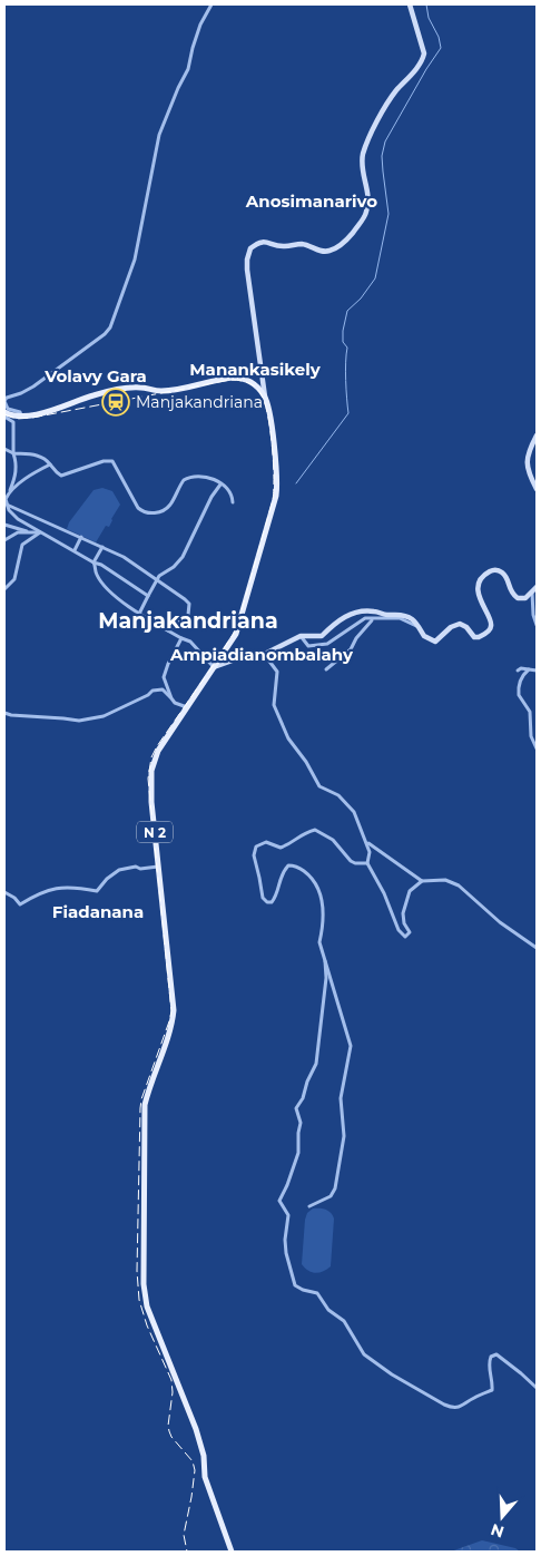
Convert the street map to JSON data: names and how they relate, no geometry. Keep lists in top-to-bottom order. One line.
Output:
{"streets":{"main road":["N 2"]},"districts":["Anosimanarivo","Manankasikely","Volavy Gara","Manjakandriana","Ampiadianombalahy","Fiadanana"],"places":{"station":["Manjakandriana"]},"north":"bottom"}
